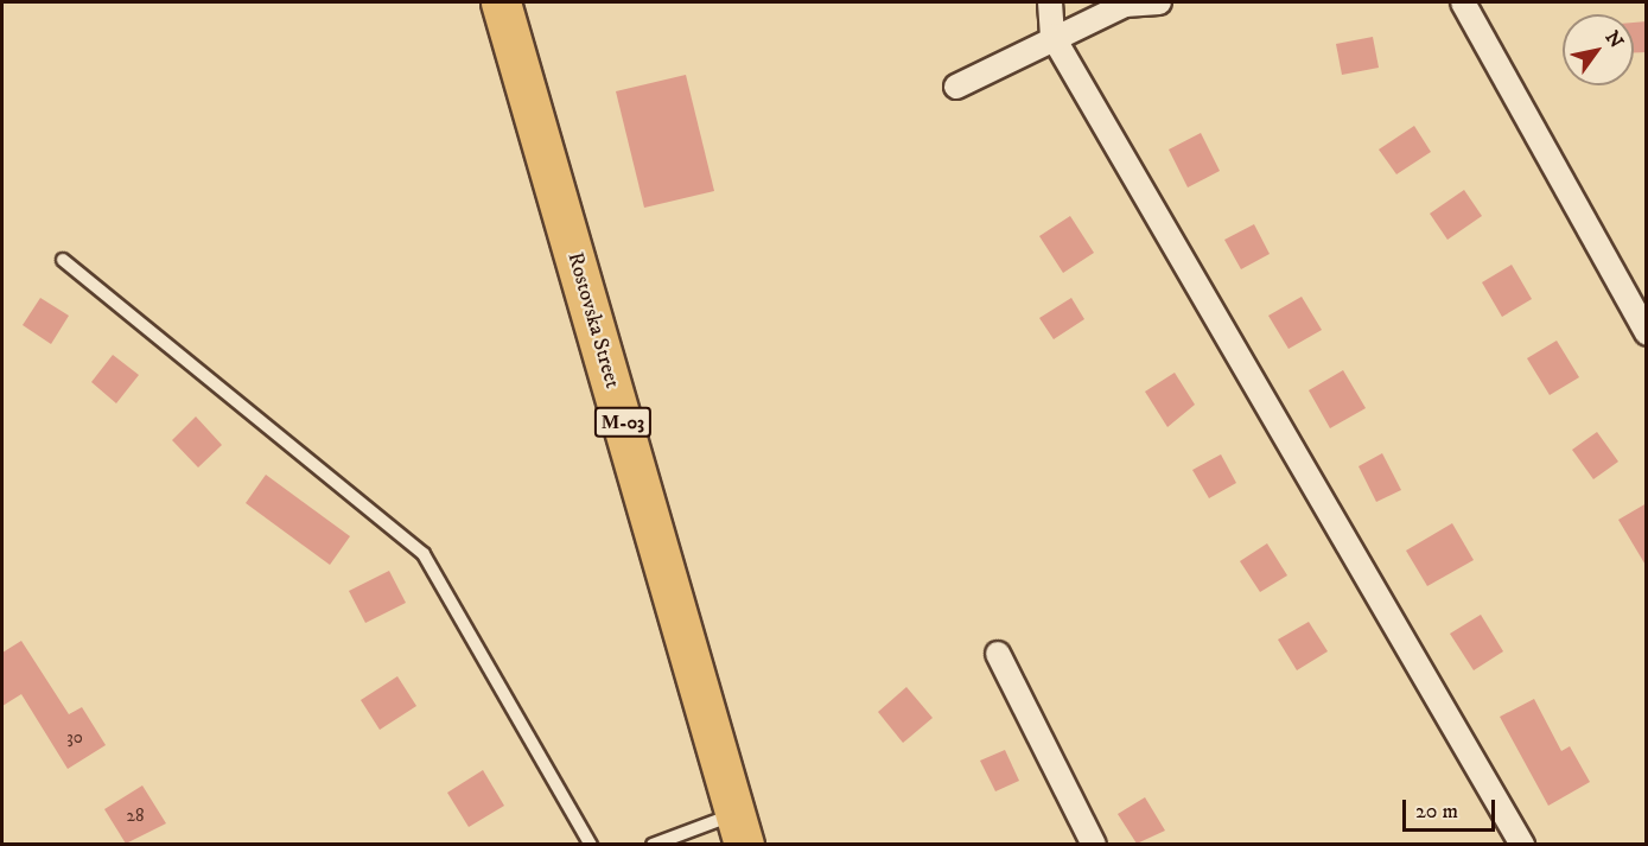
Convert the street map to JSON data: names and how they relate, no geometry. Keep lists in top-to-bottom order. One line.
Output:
{"streets":{"highway":["Rostovska Street","М-03"]},"house_numbers":["30","28"],"scale_bar":"20 m","north":"top right"}
